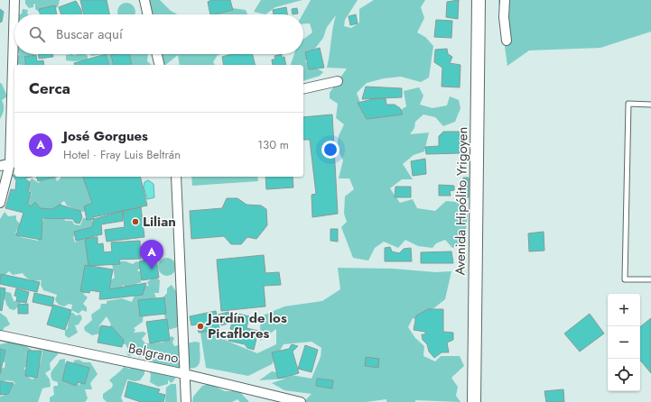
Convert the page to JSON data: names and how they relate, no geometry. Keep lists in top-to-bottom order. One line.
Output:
{"streets":{"main road":["Avenida Hipólito Yrigoyen"],"street":["Belgrano"]},"places":["Lilian","Jardín de los Picaflores"],"page":{"search":"Buscar aquí","heading":"Cerca","list":[{"mark":"A","name":"José Gorgues","note":"Hotel · Fray Luis Beltrán","value":"130 m"}],"pins":"A","map_buttons":["+","−"]}}
